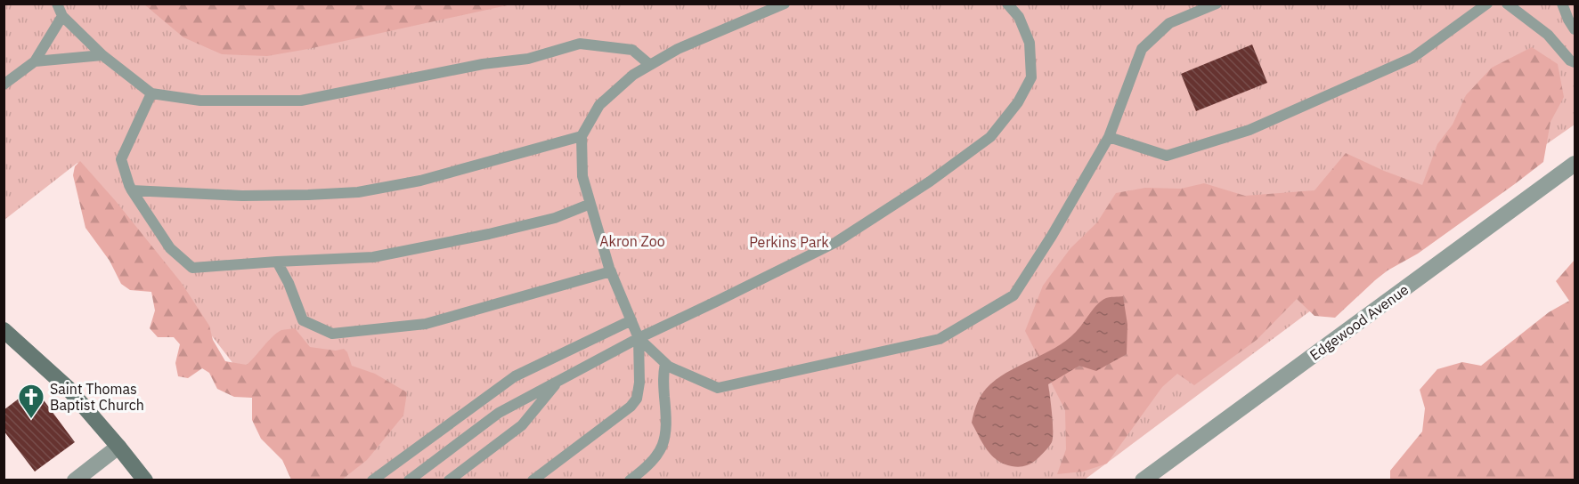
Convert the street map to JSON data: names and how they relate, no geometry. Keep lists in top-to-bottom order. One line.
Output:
{"streets":{"street":["Edgewood Avenue"]},"parks":["Akron Zoo","Perkins Park"],"places":{"church":["Saint Thomas Baptist Church"]}}
